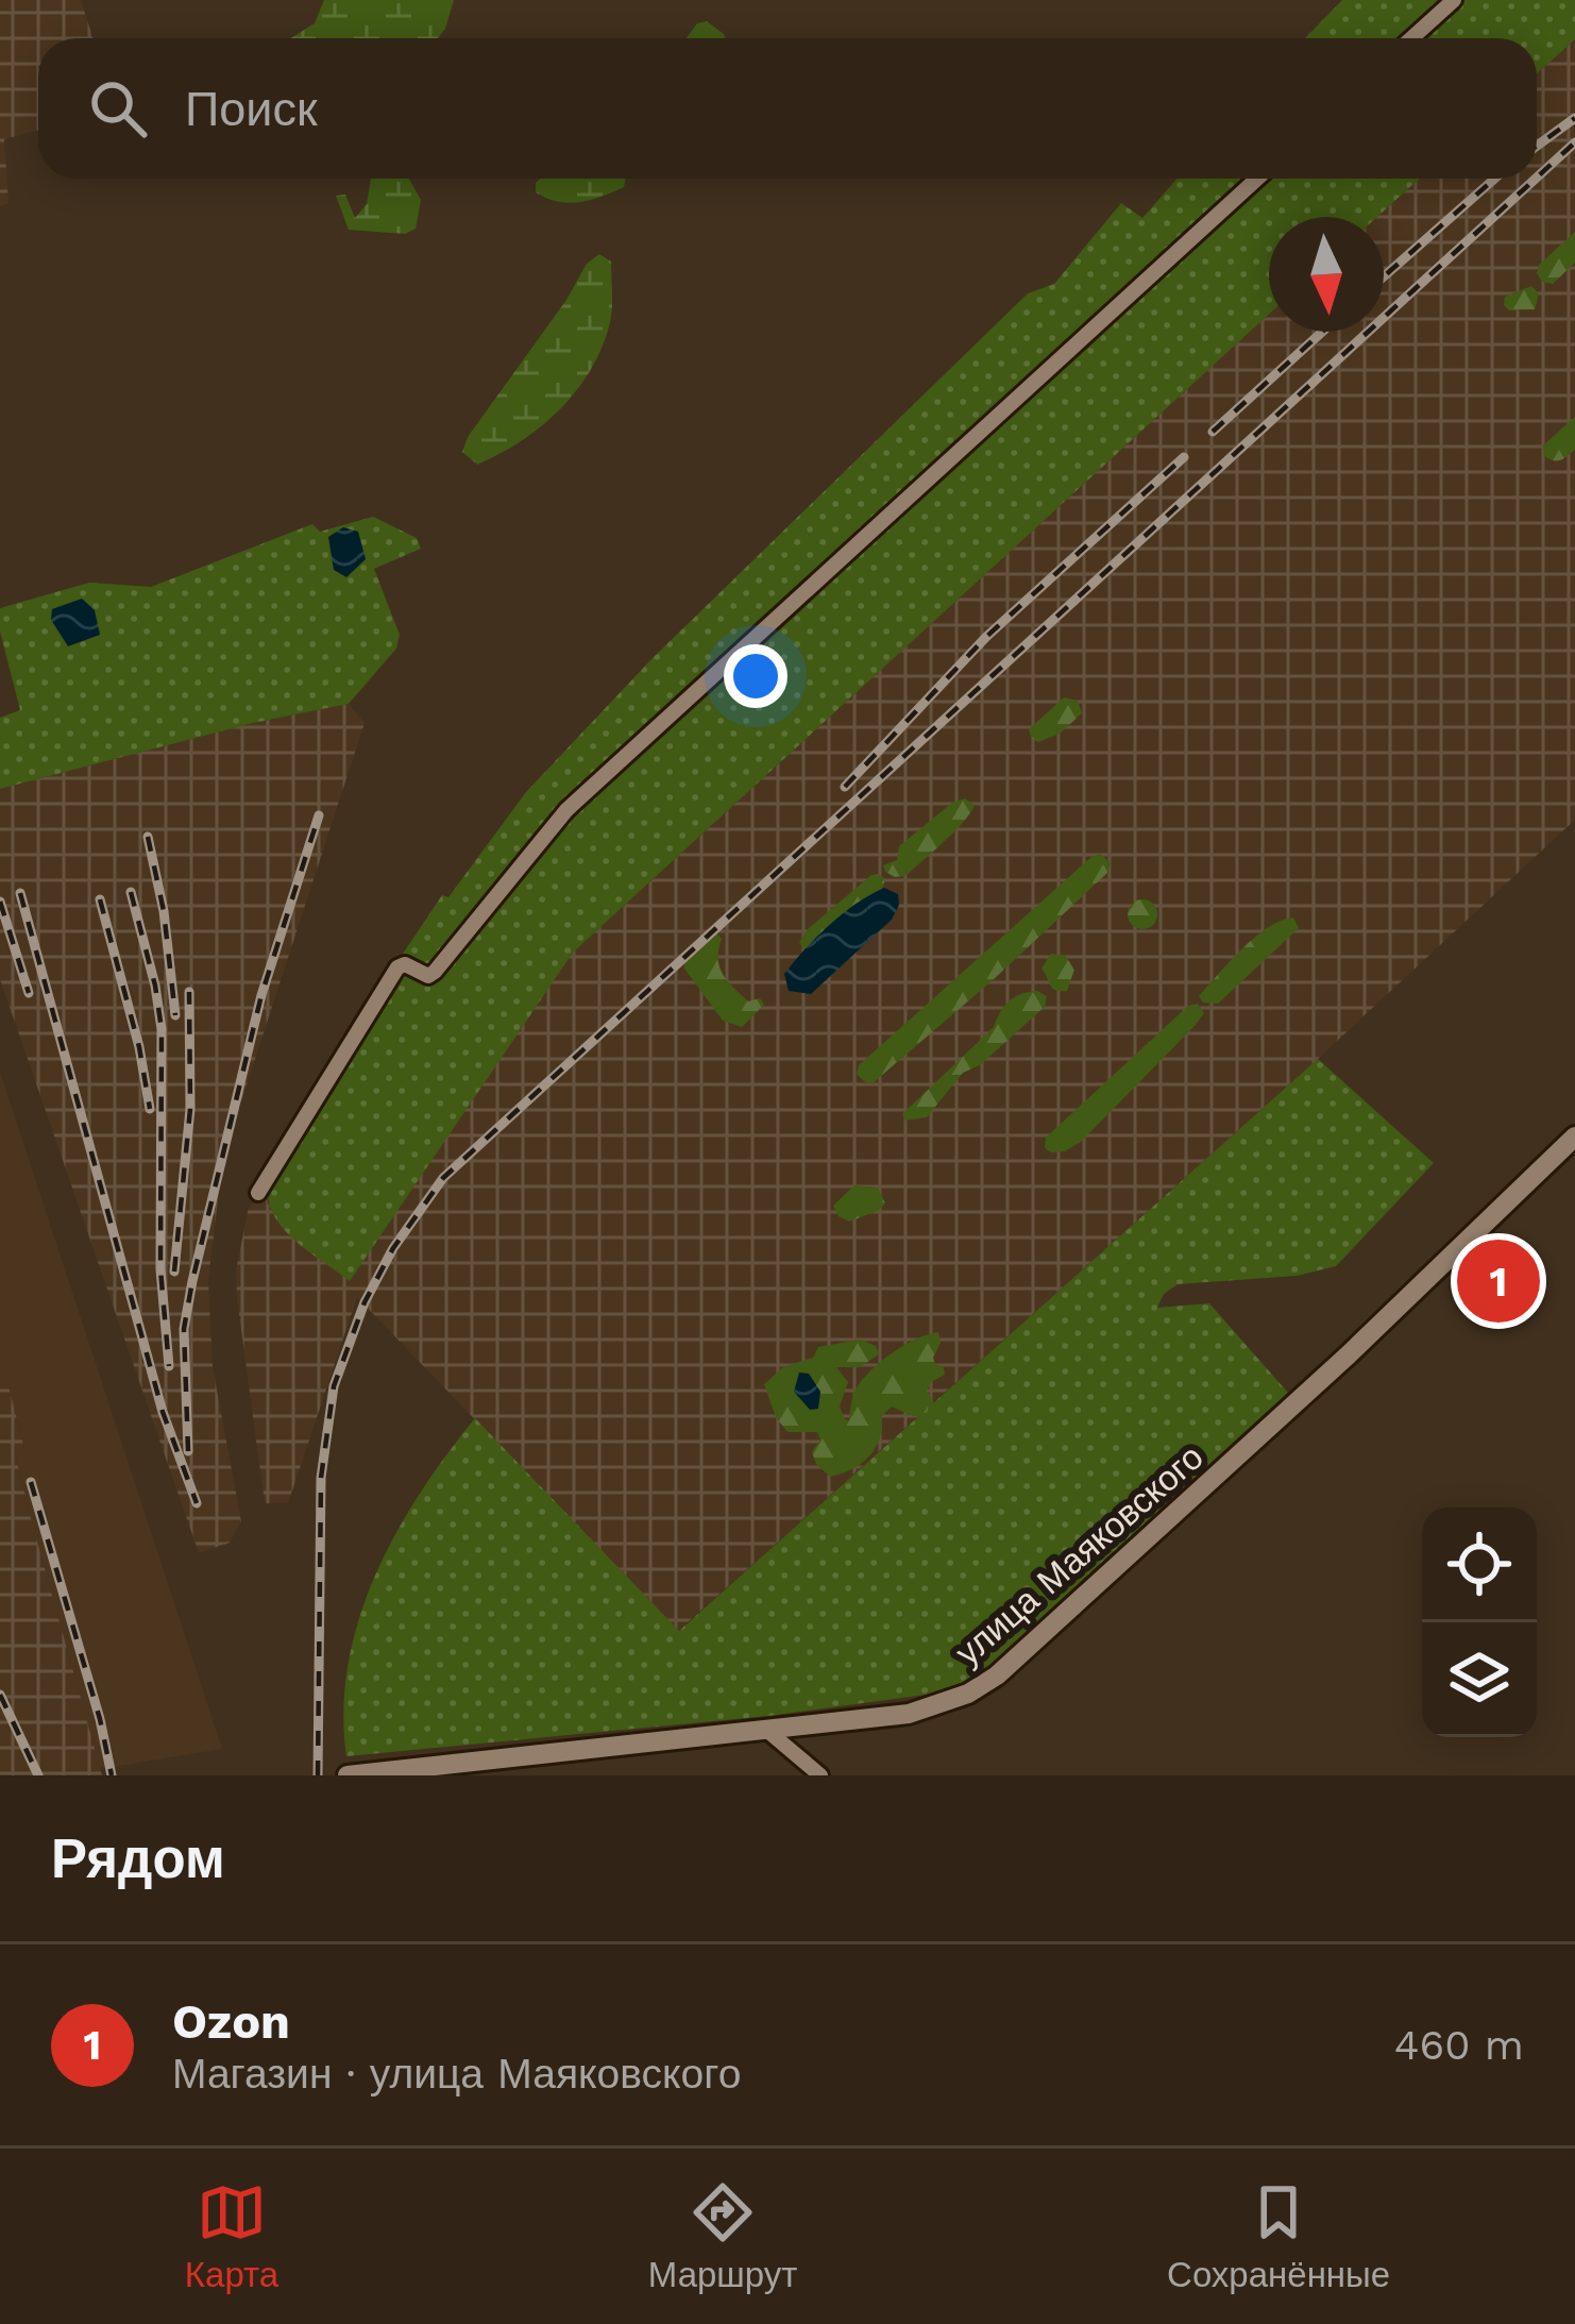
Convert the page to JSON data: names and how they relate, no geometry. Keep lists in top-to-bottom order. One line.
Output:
{"streets":{"street":["улица Маяковского"]},"north":"bottom","page":{"search":"Поиск","pins":"1","heading":"Рядом","list":[{"mark":"1","name":"Ozon","note":"Магазин · улица Маяковского","value":"460 m"}],"nav":["Карта","Маршрут","Сохранённые"]}}
